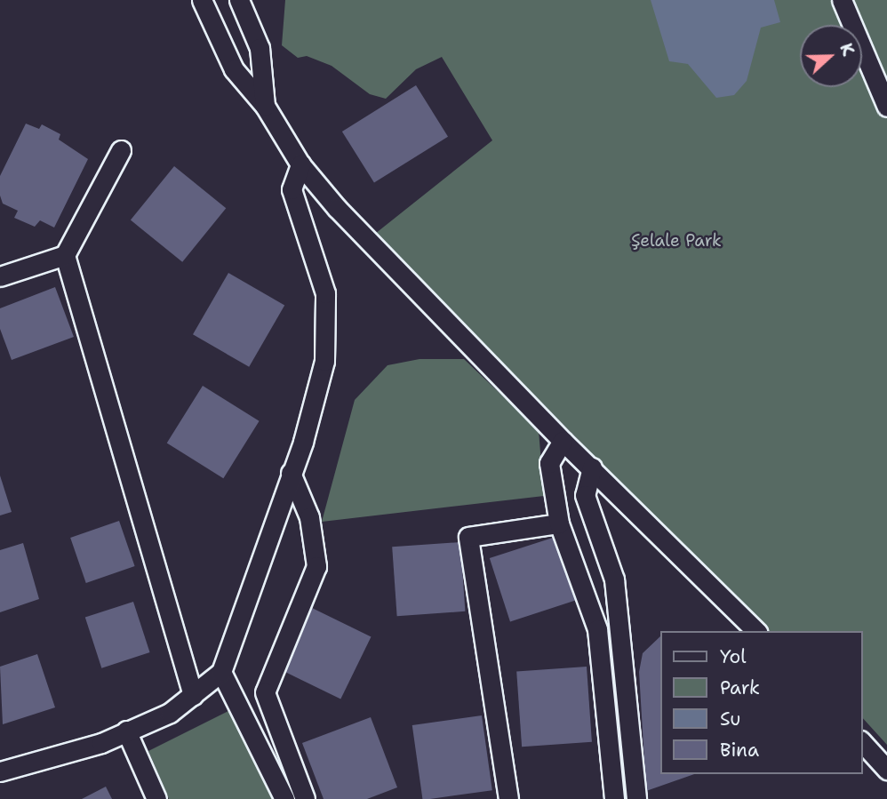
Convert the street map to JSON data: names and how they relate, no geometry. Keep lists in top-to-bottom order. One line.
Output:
{"parks":["Şelale Park"],"legend":["Yol","Park","Su","Bina"],"north":"right"}
